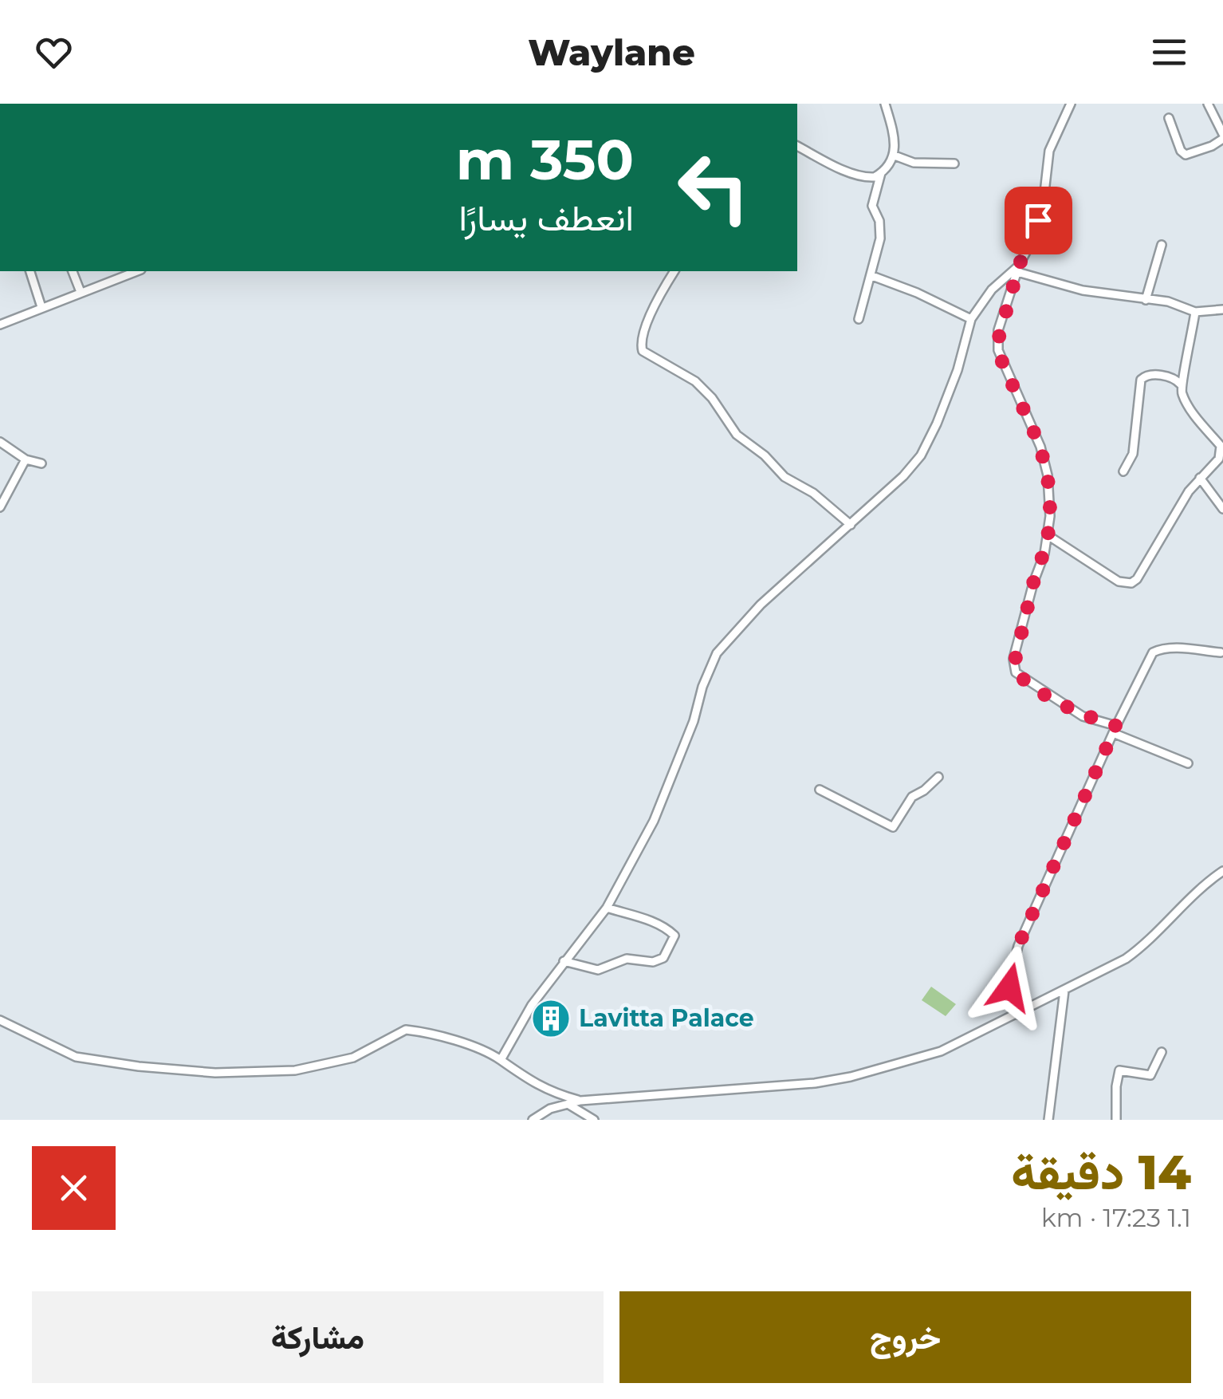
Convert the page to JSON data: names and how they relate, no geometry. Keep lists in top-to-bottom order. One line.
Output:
{"places":{"building":["Lavitta Palace"]},"page":{"header":"Waylane","turn":["350 m","انعطف يسارًا"],"heading":["14 دقيقة","1.1 km · 17:23"],"buttons":["خروج","مشاركة"]}}
